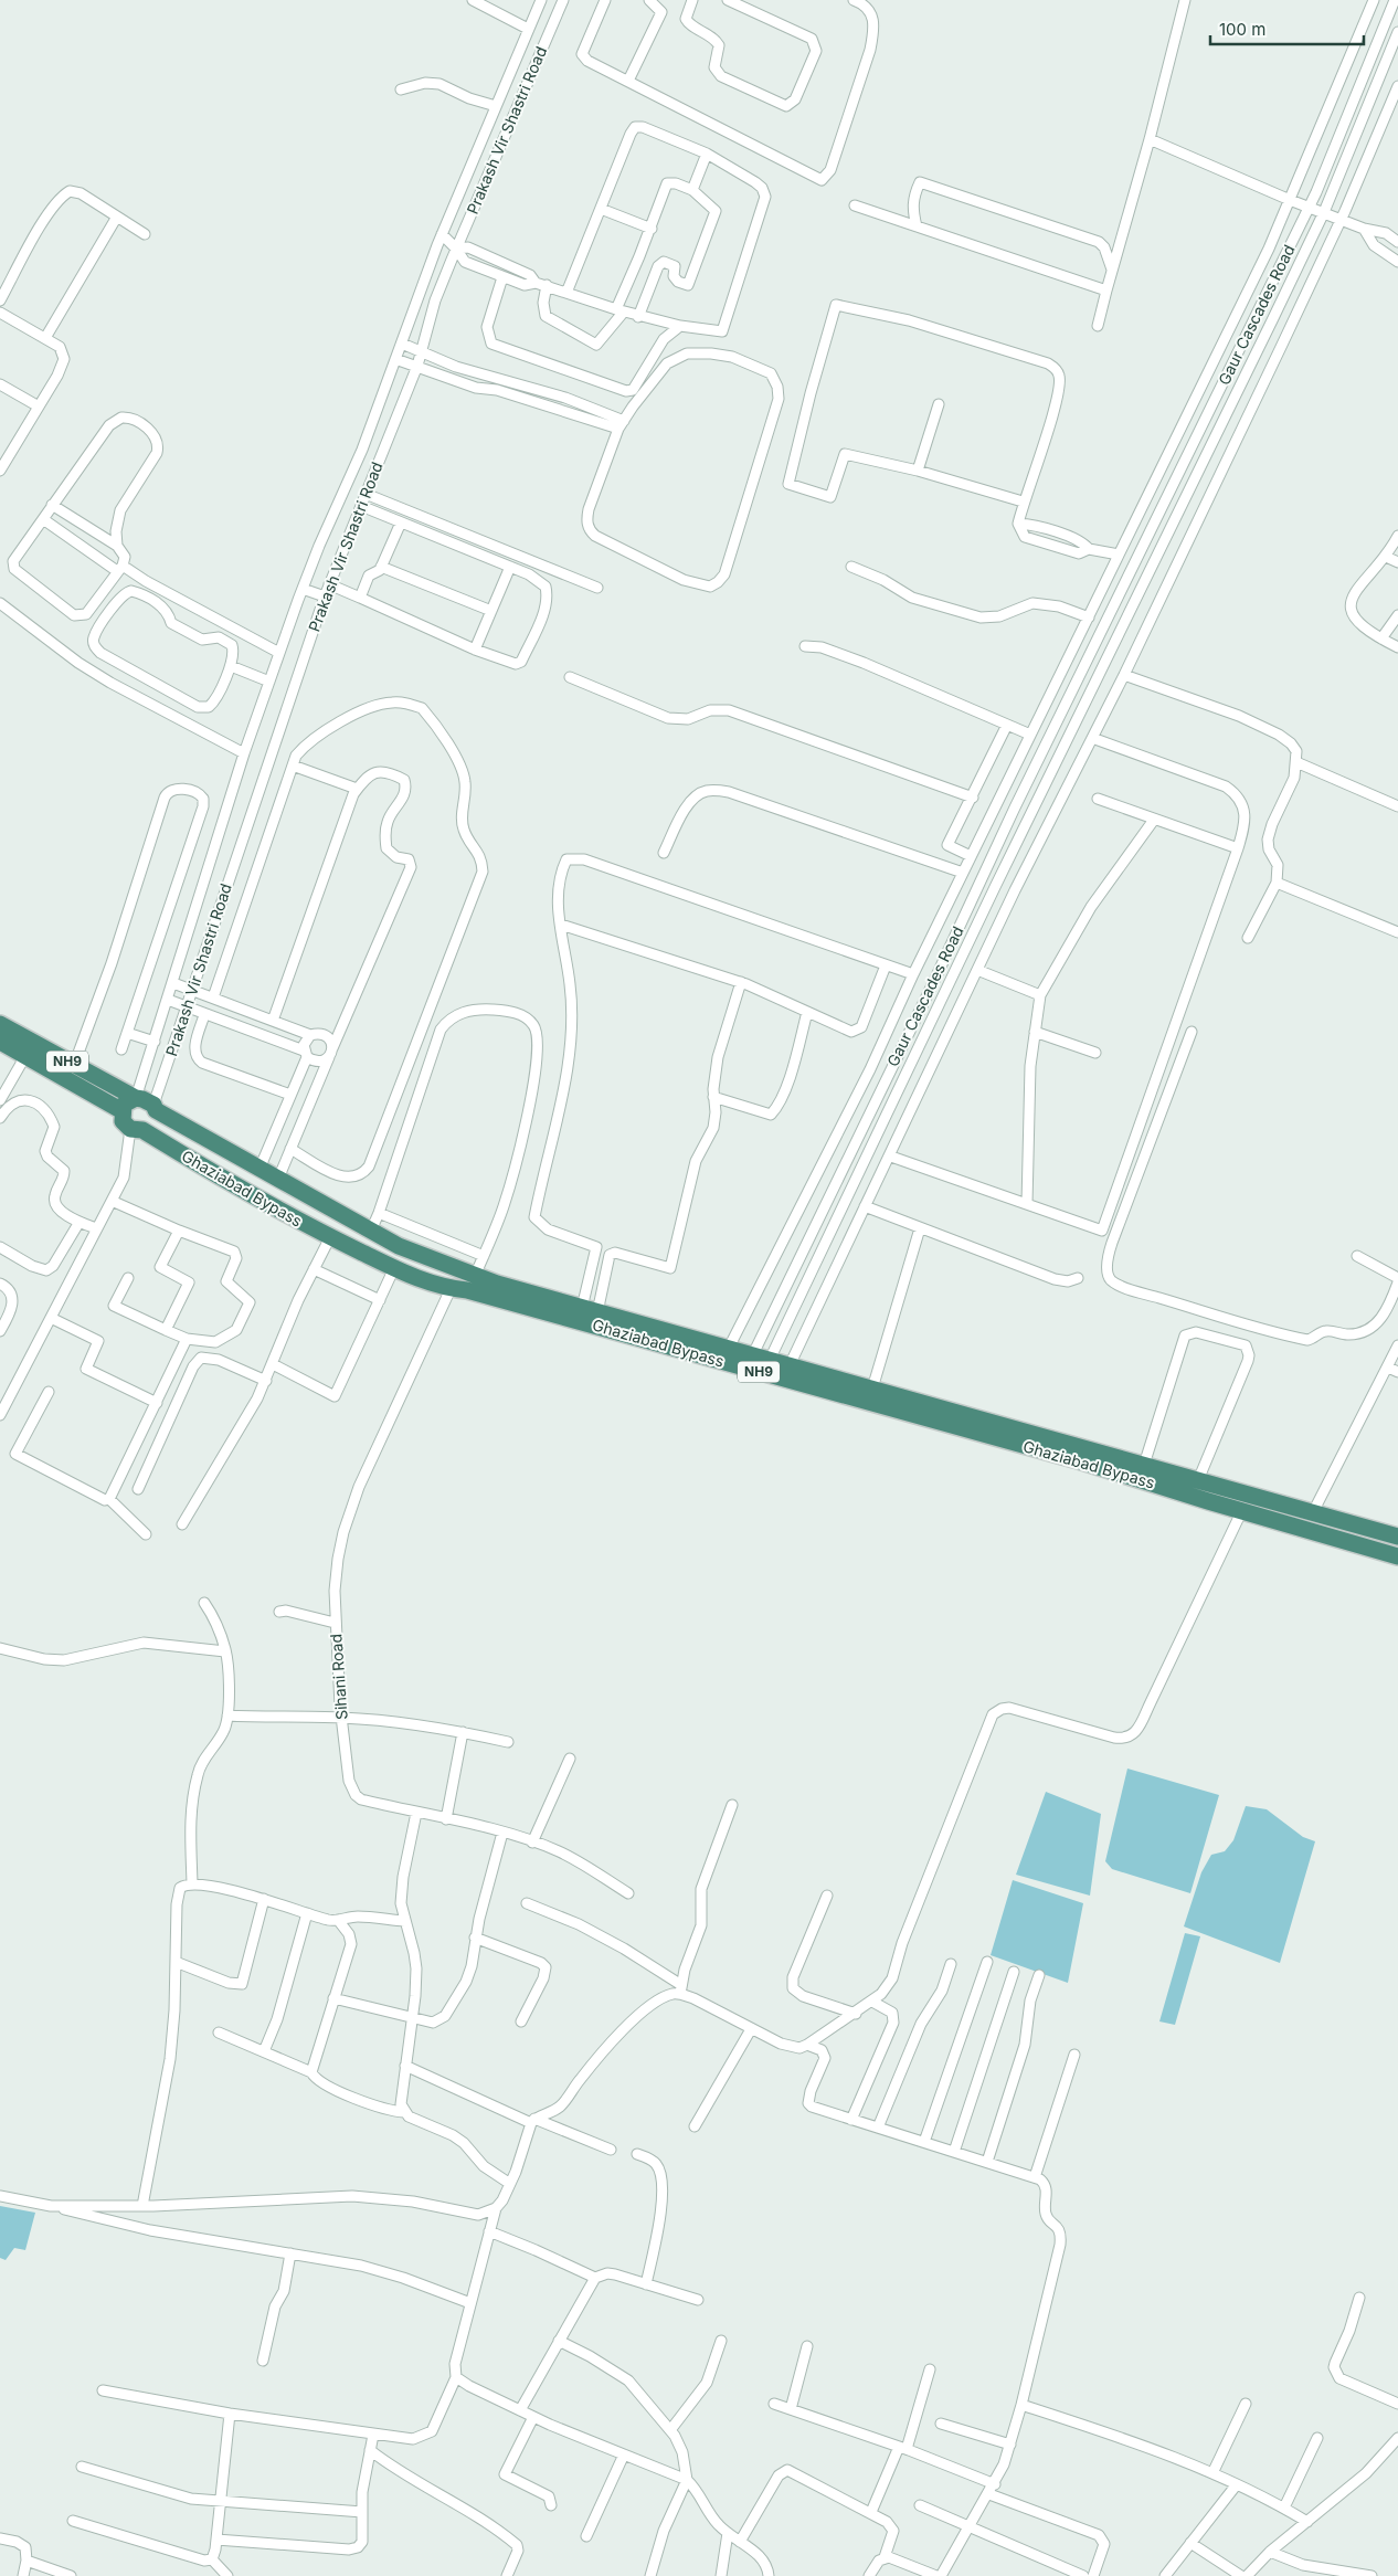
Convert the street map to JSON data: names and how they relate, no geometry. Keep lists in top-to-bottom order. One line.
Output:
{"streets":{"highway":["NH9","Ghaziabad Bypass"],"street":["Prakash Vir Shastri Road","Gaur Cascades Road","Sihani Road"]},"crossings":[["Prakash Vir Shastri Road","NH9"],["Prakash Vir Shastri Road","Ghaziabad Bypass"],["Gaur Cascades Road","Ghaziabad Bypass"],["NH9","Ghaziabad Bypass"],["Ghaziabad Bypass","Sihani Road"]],"scale_bar":"100 m"}
